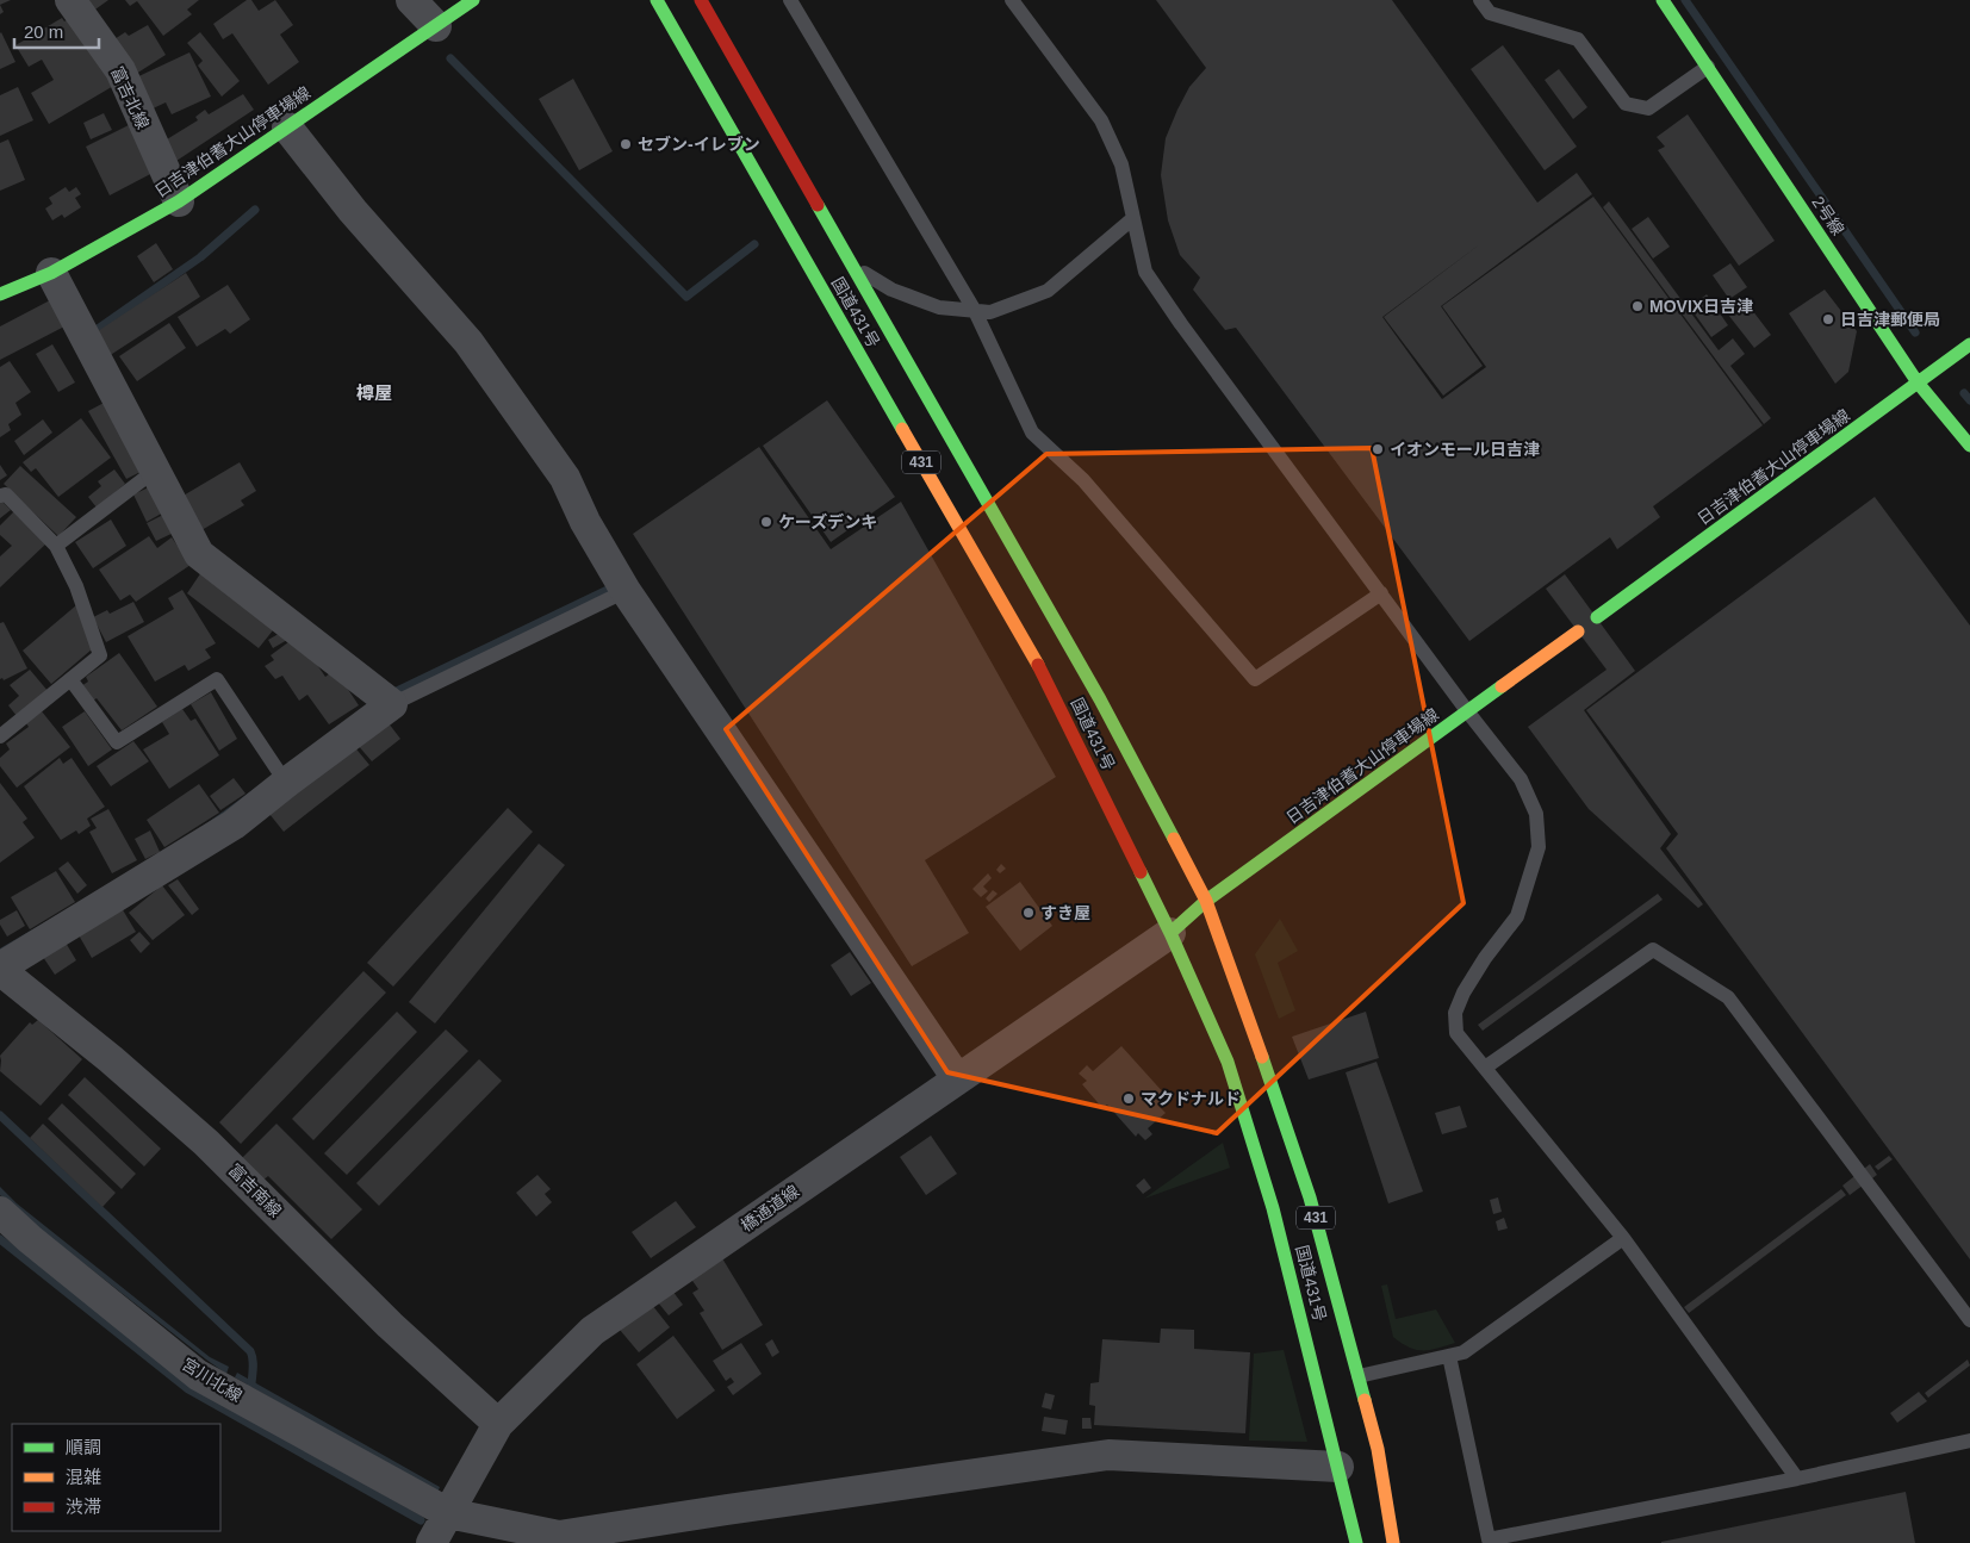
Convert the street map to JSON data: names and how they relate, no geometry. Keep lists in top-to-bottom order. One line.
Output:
{"streets":{"main road":["日吉津伯耆大山停車場線","2号線","国道431号","431"],"street":["富吉北線","富吉南線","橋通道線","宮川北線"]},"crossings":[["富吉北線","日吉津伯耆大山停車場線"],["日吉津伯耆大山停車場線","2号線"],["日吉津伯耆大山停車場線","国道431号"],["日吉津伯耆大山停車場線","橋通道線"],["国道431号","橋通道線"],["国道431号","宮川北線"],["富吉南線","橋通道線"],["橋通道線","宮川北線"]],"districts":["樽屋"],"places":["セブン-イレブン","MOVIX日吉津","日吉津郵便局","イオンモール日吉津","ケーズデンキ","すき屋","マクドナルド"],"legend":["順調","混雑","渋滞"],"scale_bar":"20 m"}
